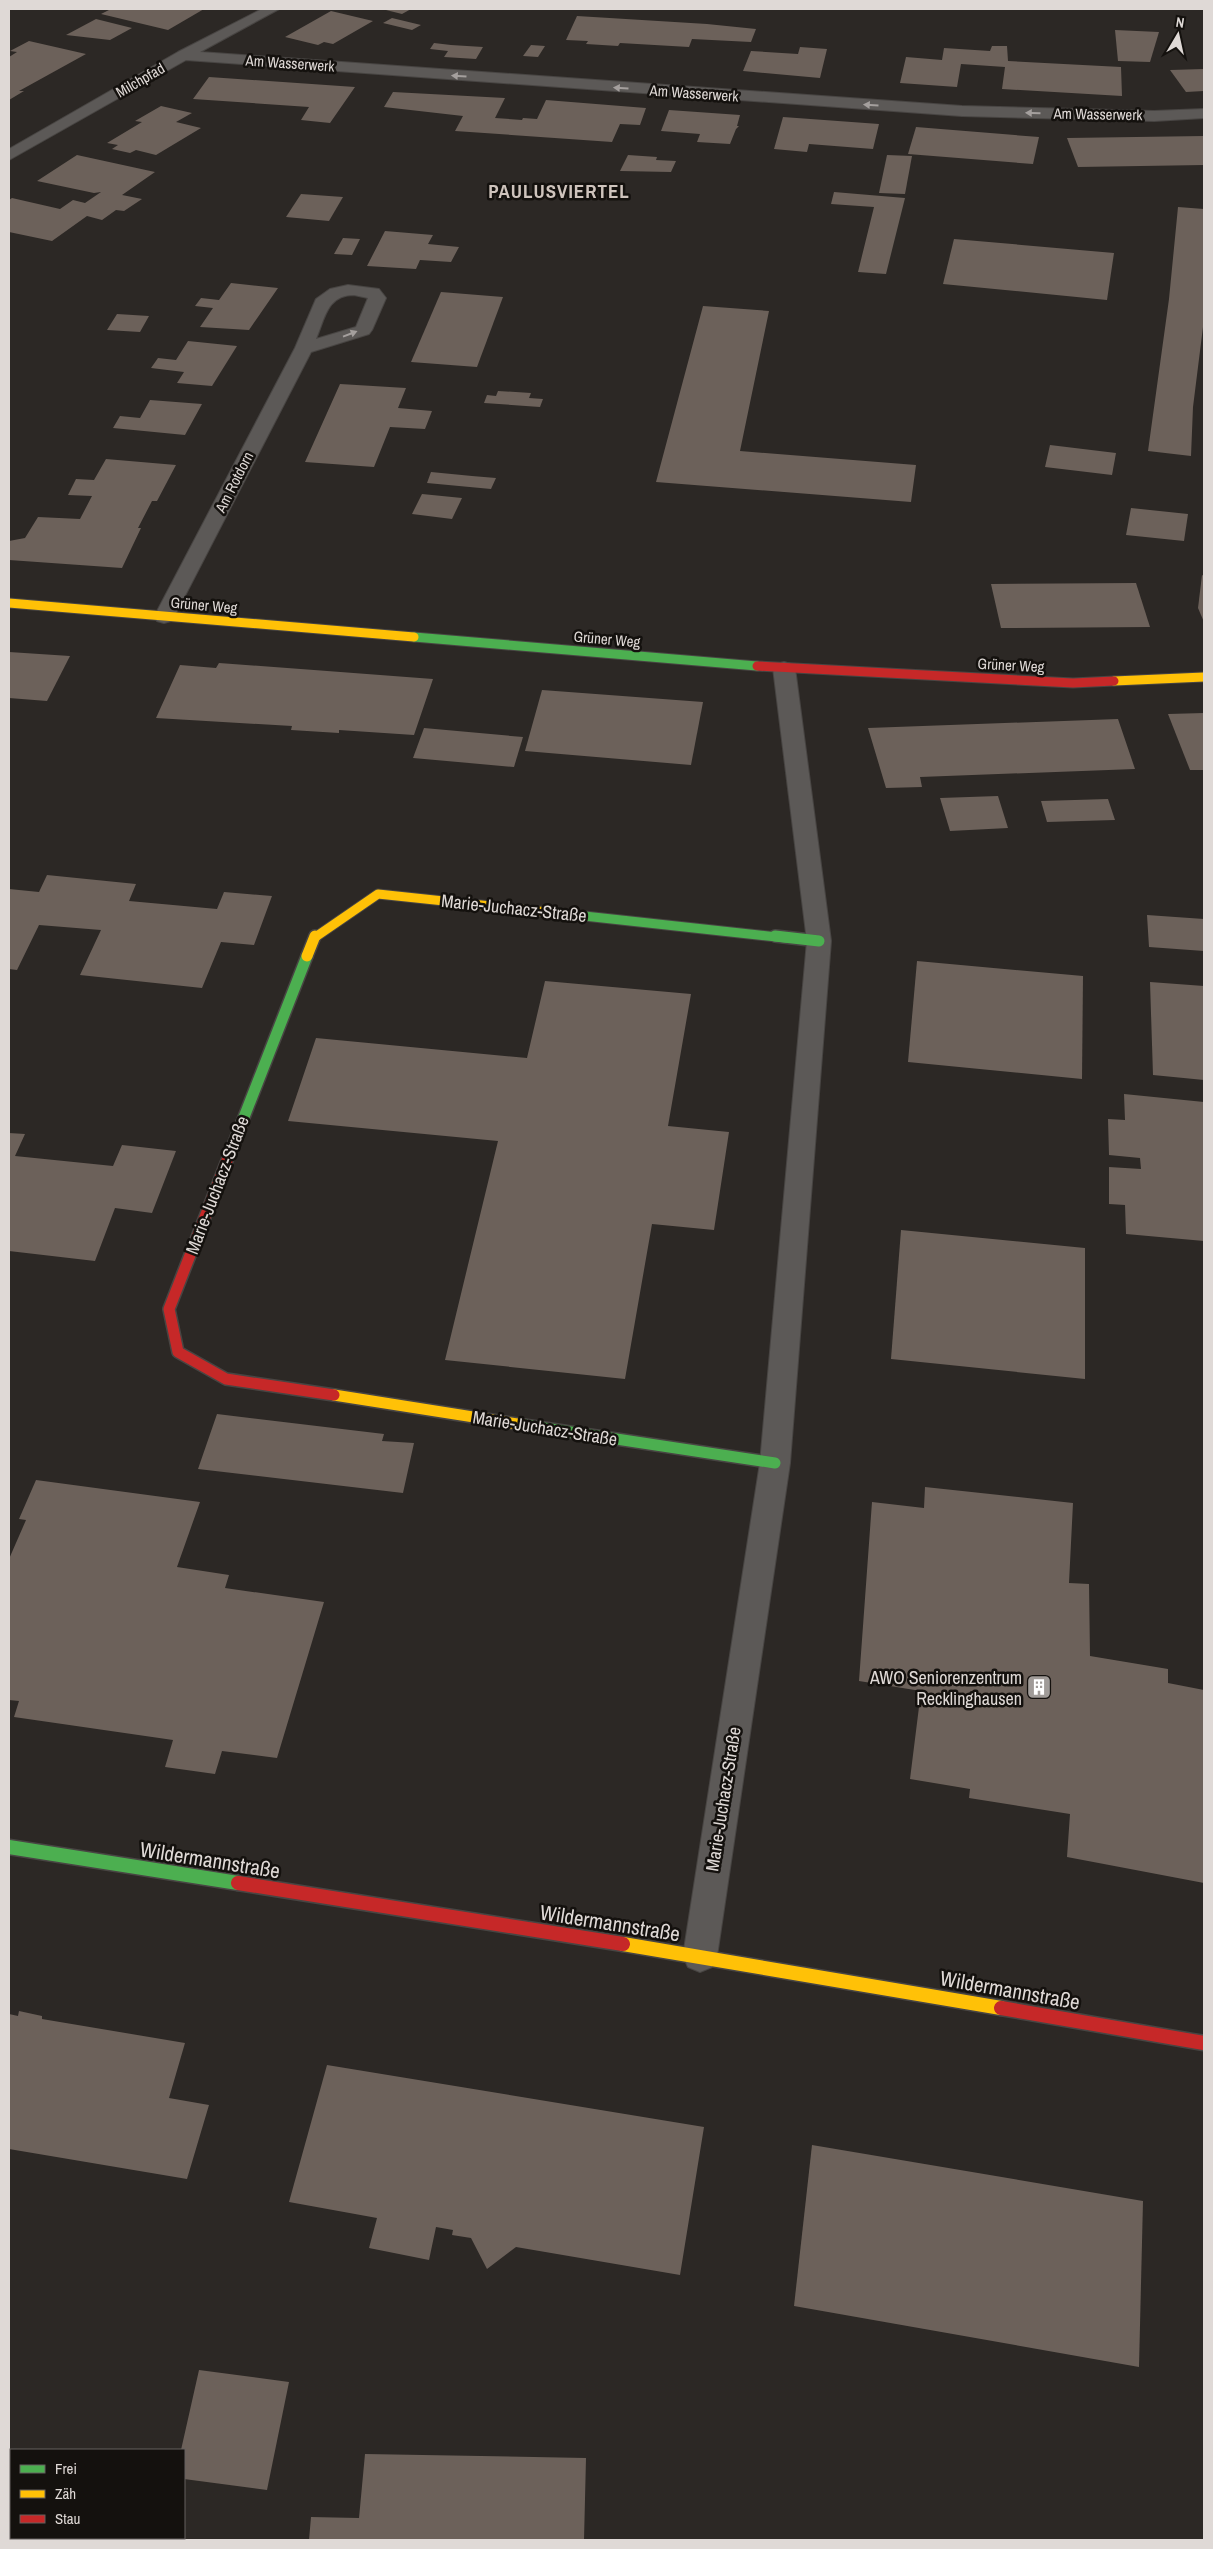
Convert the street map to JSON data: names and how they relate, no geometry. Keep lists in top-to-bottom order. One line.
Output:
{"streets":{"street":["Am Wasserwerk","Milchpfad","Am Rotdorn","Grüner Weg","Marie-Juchacz-Straße","Wildermannstraße"]},"crossings":[["Am Wasserwerk","Milchpfad"],["Am Rotdorn","Grüner Weg"],["Grüner Weg","Marie-Juchacz-Straße"],["Marie-Juchacz-Straße","Wildermannstraße"]],"one_way":["Am Wasserwerk"],"districts":["PAULUSVIERTEL"],"places":{"building":["AWO Seniorenzentrum Recklinghausen"]},"legend":["Frei","Zäh","Stau"],"north":"top"}
